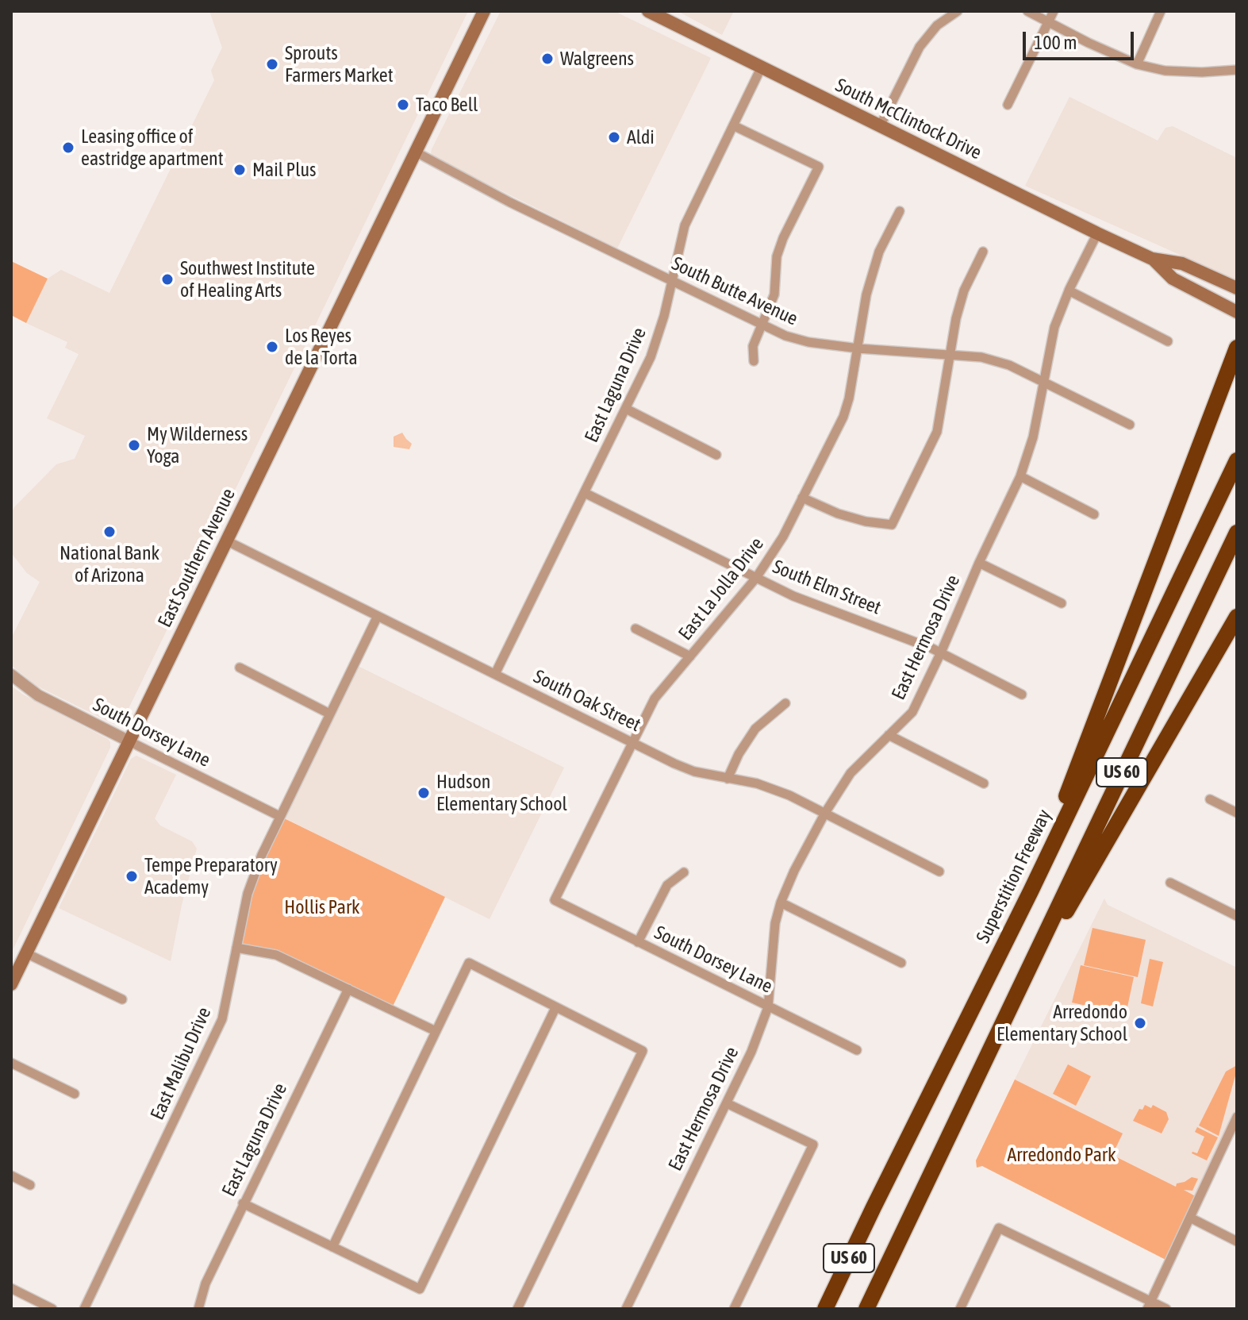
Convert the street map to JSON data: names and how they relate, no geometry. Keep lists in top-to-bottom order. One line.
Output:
{"streets":{"highway":["US 60","Superstition Freeway"],"main road":["South McClintock Drive","East Southern Avenue"],"street":["South Butte Avenue","East Laguna Drive","South Elm Street","East La Jolla Drive","East Hermosa Drive","South Oak Street","South Dorsey Lane","East Malibu Drive"]},"crossings":[["South McClintock Drive","East Laguna Drive"],["South McClintock Drive","East Hermosa Drive"],["South Butte Avenue","East Laguna Drive"],["South Butte Avenue","East Southern Avenue"],["South Butte Avenue","East La Jolla Drive"],["South Butte Avenue","East Hermosa Drive"],["East Laguna Drive","South Elm Street"],["East Laguna Drive","South Oak Street"],["East Southern Avenue","South Oak Street"],["East Southern Avenue","South Dorsey Lane"],["South Elm Street","East La Jolla Drive"],["South Elm Street","East Hermosa Drive"],["East La Jolla Drive","South Oak Street"],["East La Jolla Drive","South Dorsey Lane"],["East Hermosa Drive","South Oak Street"],["East Hermosa Drive","South Dorsey Lane"],["South Oak Street","East Malibu Drive"],["South Dorsey Lane","East Malibu Drive"]],"parks":["Hollis Park","Arredondo Park"],"places":["Walgreens","Sprouts Farmers Market","Taco Bell","Aldi","Leasing office of eastridge apartment","Mail Plus","Southwest Institute of Healing Arts","Los Reyes de la Torta","My Wilderness Yoga","National Bank of Arizona","Hudson Elementary School","Tempe Preparatory Academy","Arredondo Elementary School"],"scale_bar":"100 m"}
